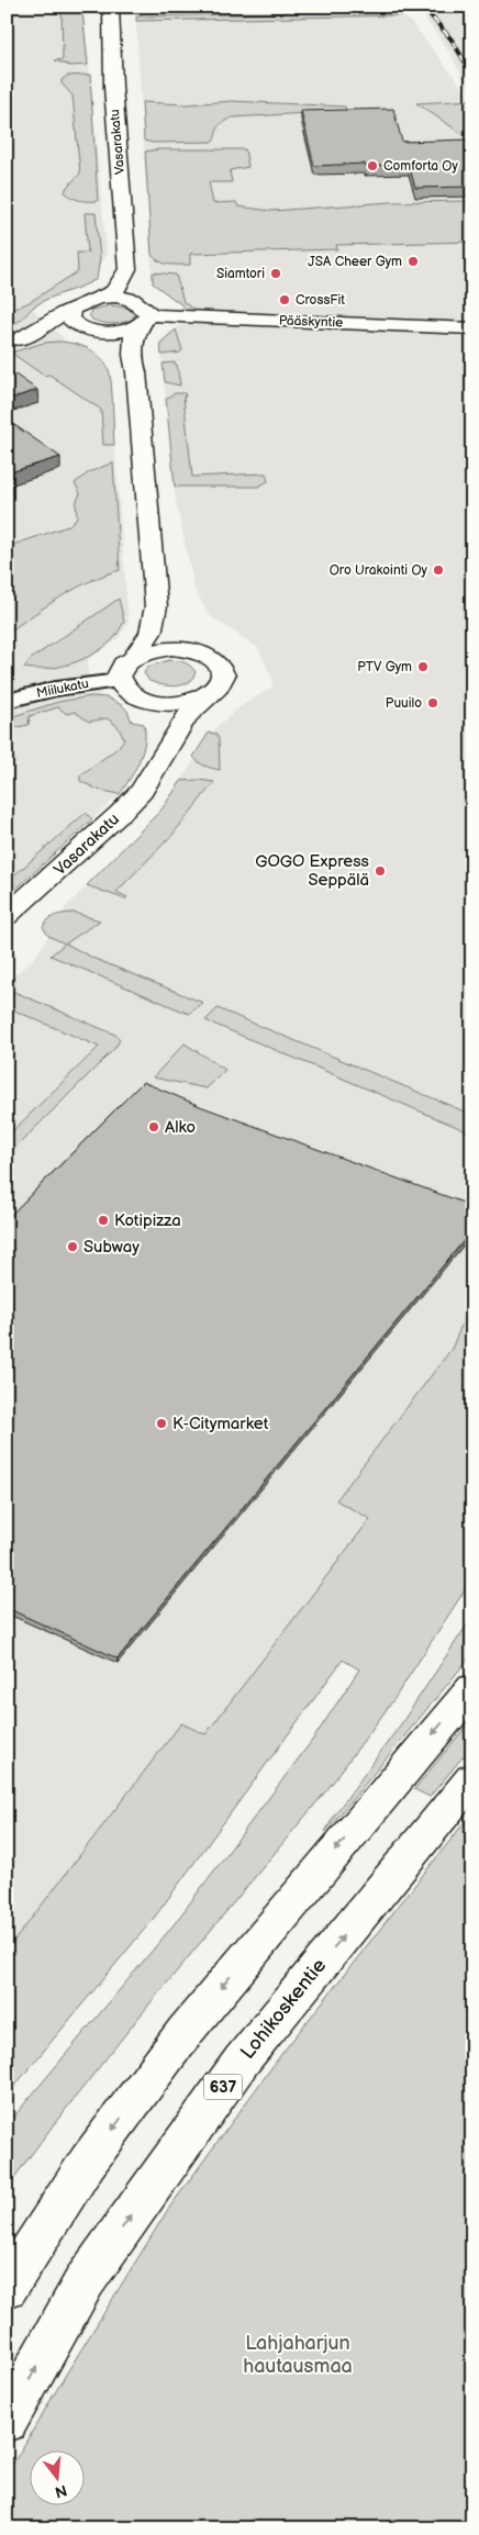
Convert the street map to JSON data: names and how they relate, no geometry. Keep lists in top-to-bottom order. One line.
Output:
{"streets":{"street":["Vasarakatu","Pääskyntie","Miilukatu","Lohikoskentie","637"]},"crossings":[["Vasarakatu","Pääskyntie"],["Vasarakatu","Miilukatu"]],"parks":["Lahjaharjun hautausmaa"],"places":["Comforta Oy","JSA Cheer Gym","Siamtori","CrossFit","Oro Urakointi Oy","PTV Gym","Puuilo","GOGO Express Seppälä","Alko","Kotipizza","Subway","K-Citymarket"],"north":"bottom"}
